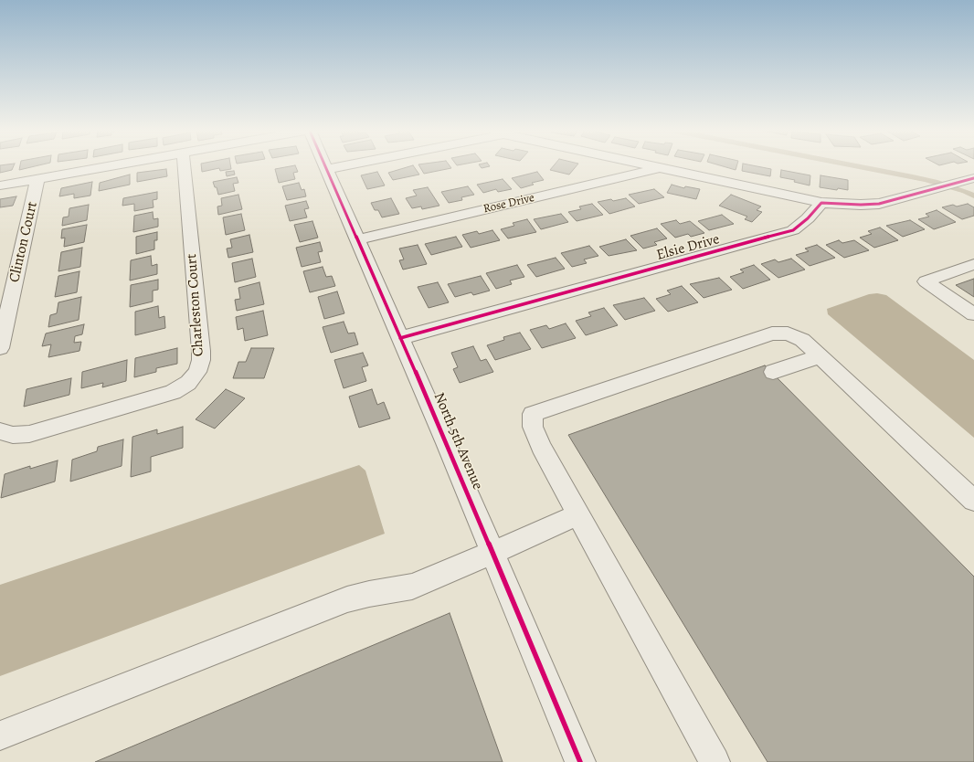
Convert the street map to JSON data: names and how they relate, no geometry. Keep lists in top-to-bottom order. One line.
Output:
{"streets":{"street":["Rose Drive","Clinton Court","Elsie Drive","Charleston Court","North 5th Avenue"]},"crossings":[["Rose Drive","North 5th Avenue"],["Elsie Drive","North 5th Avenue"]]}
